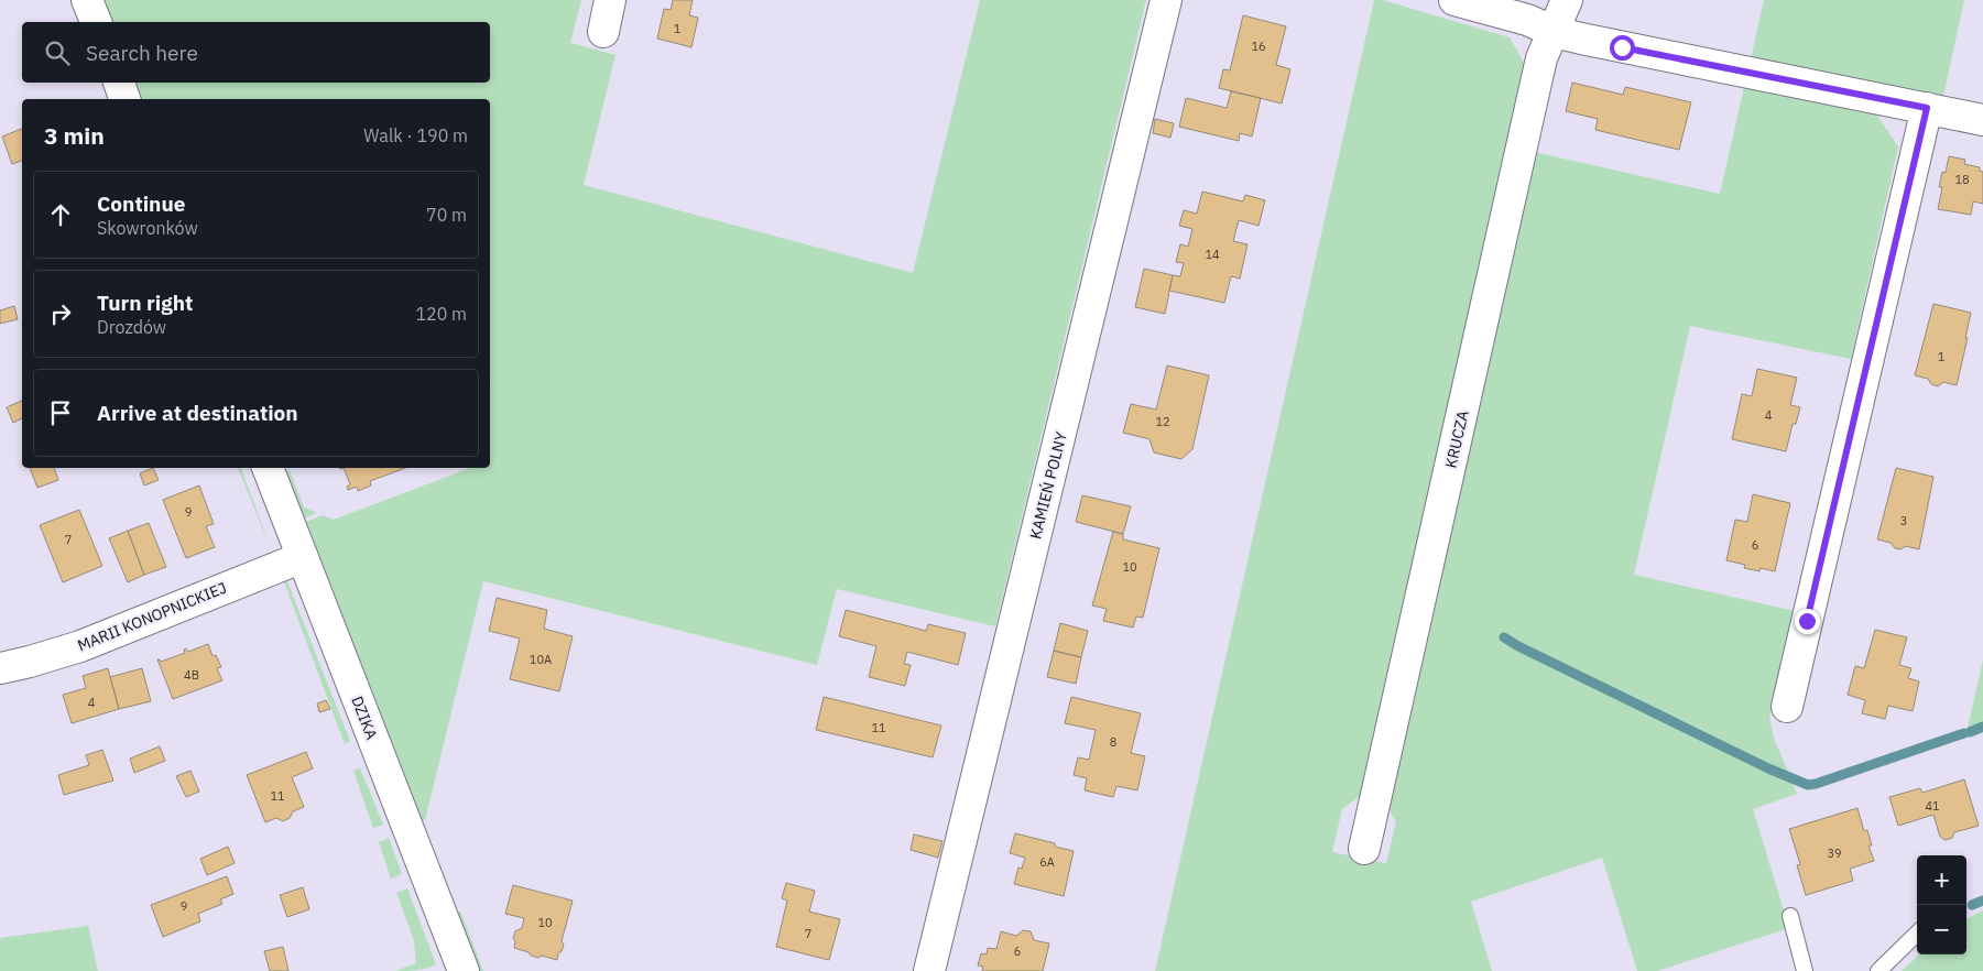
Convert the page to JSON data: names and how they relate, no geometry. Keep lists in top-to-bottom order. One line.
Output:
{"streets":{"street":["KRUCZA","KAMIEŃ POLNY","MARII KONOPNICKIEJ","DZIKA"]},"crossings":[["MARII KONOPNICKIEJ","DZIKA"]],"house_numbers":["1","16","18","14","1","4","12","9","3","7","6","10","10A","4B","4","11","8","11","41","39","6A","9","10","7","6"],"page":{"search":"Search here","heading":["3 min","Walk · 190 m"],"list":[["Continue","Skowronków","70 m"],["Turn right","Drozdów","120 m"],"Arrive at destination"],"map_buttons":["+","−"]}}
